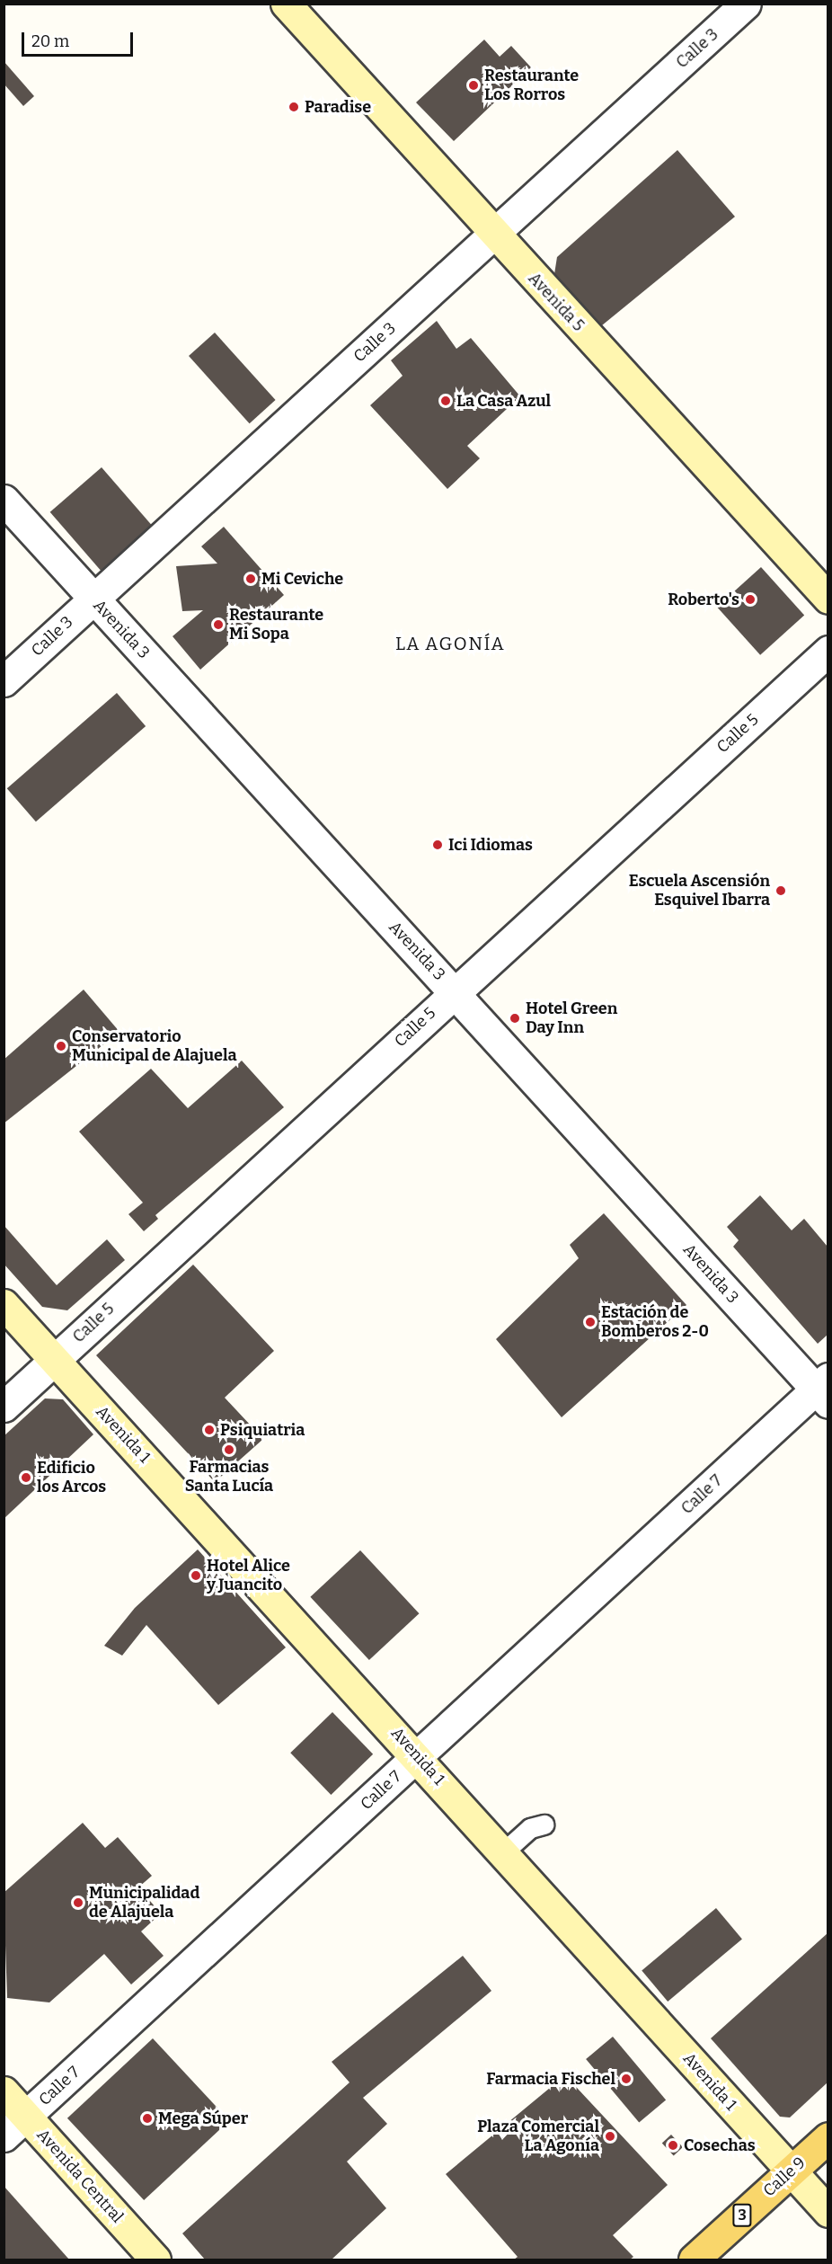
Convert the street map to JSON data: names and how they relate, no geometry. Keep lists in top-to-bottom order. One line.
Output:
{"streets":{"main road":["Calle 9","3"],"street":["Calle 3","Avenida 5","Avenida 3","Calle 5","Avenida 1","Calle 7","Avenida Central"]},"crossings":[["Calle 3","Avenida 5"],["Calle 3","Avenida 3"],["Avenida 3","Calle 5"],["Avenida 3","Calle 7"],["Calle 5","Avenida 1"],["Avenida 1","Calle 7"],["Avenida 1","Calle 9"],["Calle 7","Avenida Central"]],"districts":["LA AGONÍA"],"places":["Restaurante Los Rorros","Paradise","La Casa Azul","Mi Ceviche","Roberto's","Restaurante Mi Sopa","Ici Idiomas","Escuela Ascensión Esquivel Ibarra","Hotel Green Day Inn","Conservatorio Municipal de Alajuela","Estación de Bomberos 2-0","Psiquiatria","Farmacias Santa Lucía","Edificio los Arcos","Hotel Alice y Juancito","Municipalidad de Alajuela","Farmacia Fischel","Mega Súper","Plaza Comercial La Agonía","Cosechas"],"scale_bar":"20 m"}
